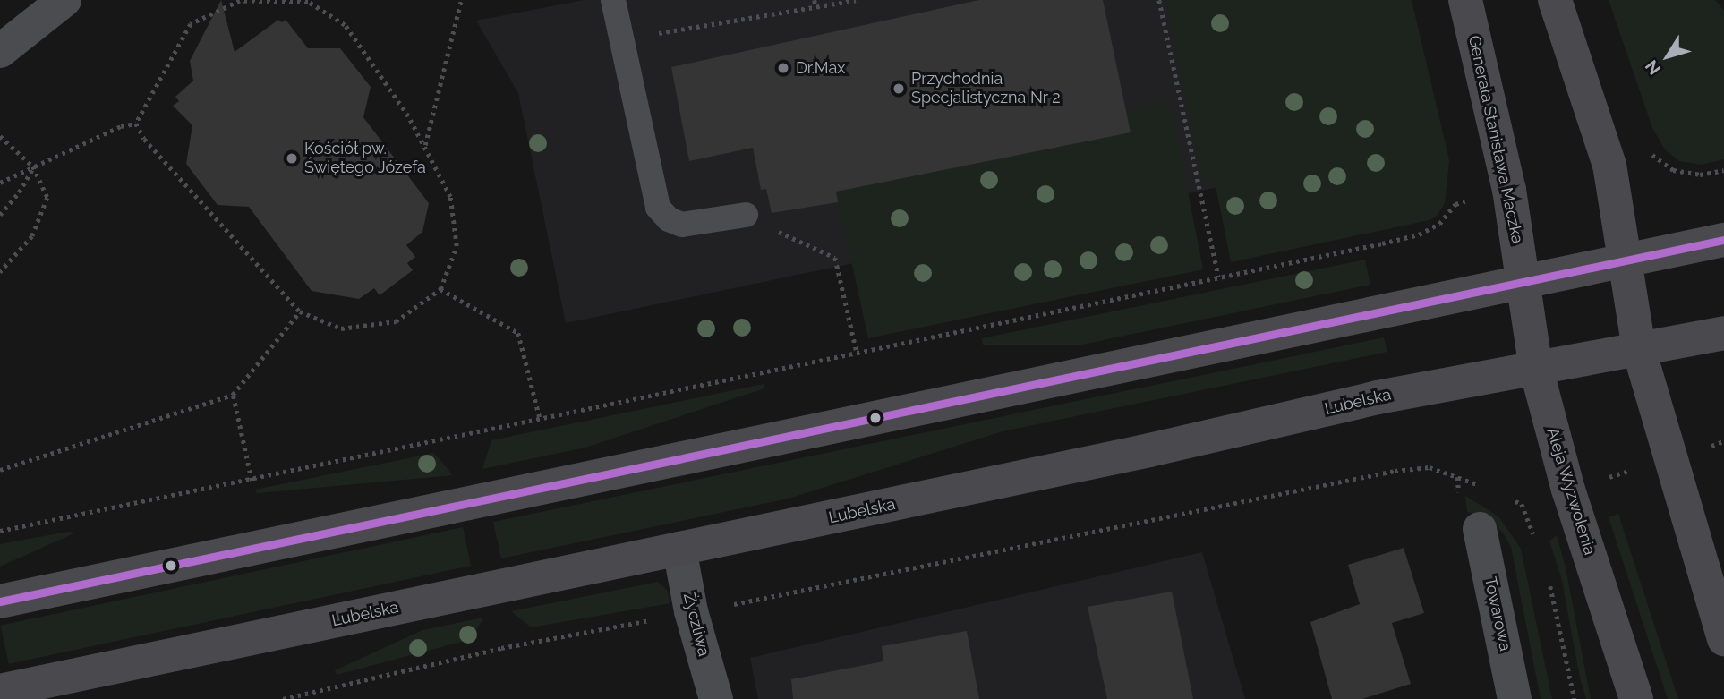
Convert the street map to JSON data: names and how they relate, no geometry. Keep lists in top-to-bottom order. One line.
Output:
{"streets":{"main road":["Generała Stanisława Maczka","Lubelska","Aleja Wyzwolenia"],"street":["Towarowa","Życzliwa"]},"crossings":[["Generała Stanisława Maczka","Aleja Wyzwolenia"],["Lubelska","Aleja Wyzwolenia"],["Lubelska","Życzliwa"]],"places":["Dr.Max","Przychodnia Specjalistyczna Nr 2","Kościół pw. Świętego Józefa"],"north":"bottom left"}
